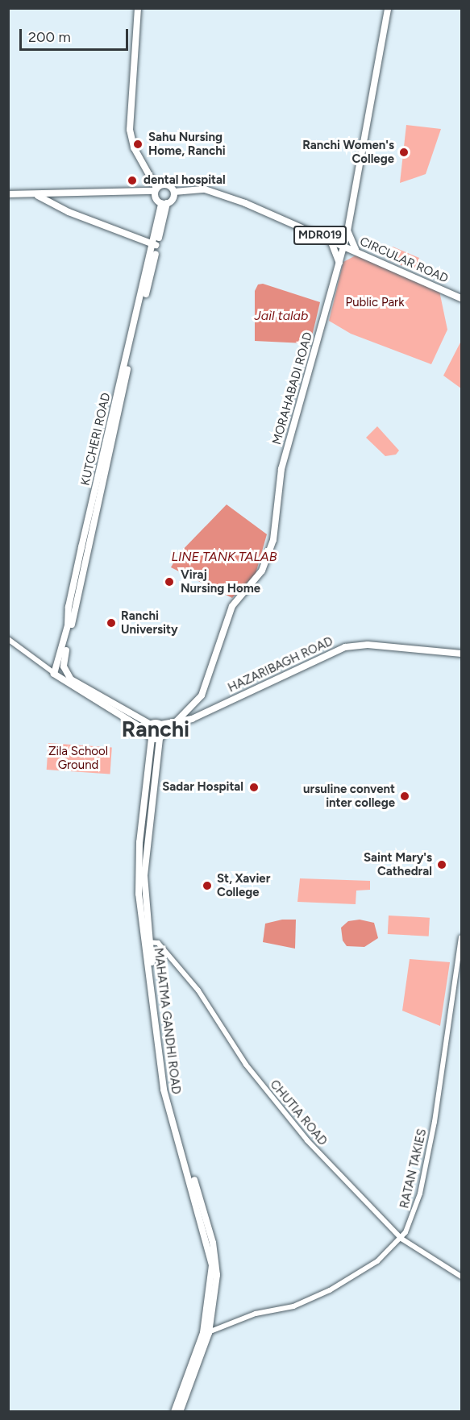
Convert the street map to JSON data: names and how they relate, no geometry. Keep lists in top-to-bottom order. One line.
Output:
{"streets":{"main road":["MDR019","CIRCULAR ROAD","MORAHABADI ROAD","KUTCHERI ROAD","HAZARIBAGH ROAD","MAHATMA GANDHI ROAD"],"street":["CHUTIA ROAD","RATAN TAKIES"]},"crossings":[["CIRCULAR ROAD","MORAHABADI ROAD"],["CIRCULAR ROAD","KUTCHERI ROAD"],["MORAHABADI ROAD","HAZARIBAGH ROAD"],["HAZARIBAGH ROAD","MAHATMA GANDHI ROAD"],["MAHATMA GANDHI ROAD","CHUTIA ROAD"],["MAHATMA GANDHI ROAD","RATAN TAKIES"],["CHUTIA ROAD","RATAN TAKIES"]],"districts":["Ranchi"],"water":["Jail talab","LINE TANK TALAB"],"parks":["Public Park","Zila School Ground"],"places":["Sahu Nursing Home, Ranchi","Ranchi Women's College","dental hospital","Viraj Nursing Home","Ranchi University","Sadar Hospital","ursuline convent inter college","Saint Mary's Cathedral","St, Xavier College"],"scale_bar":"200 m"}
